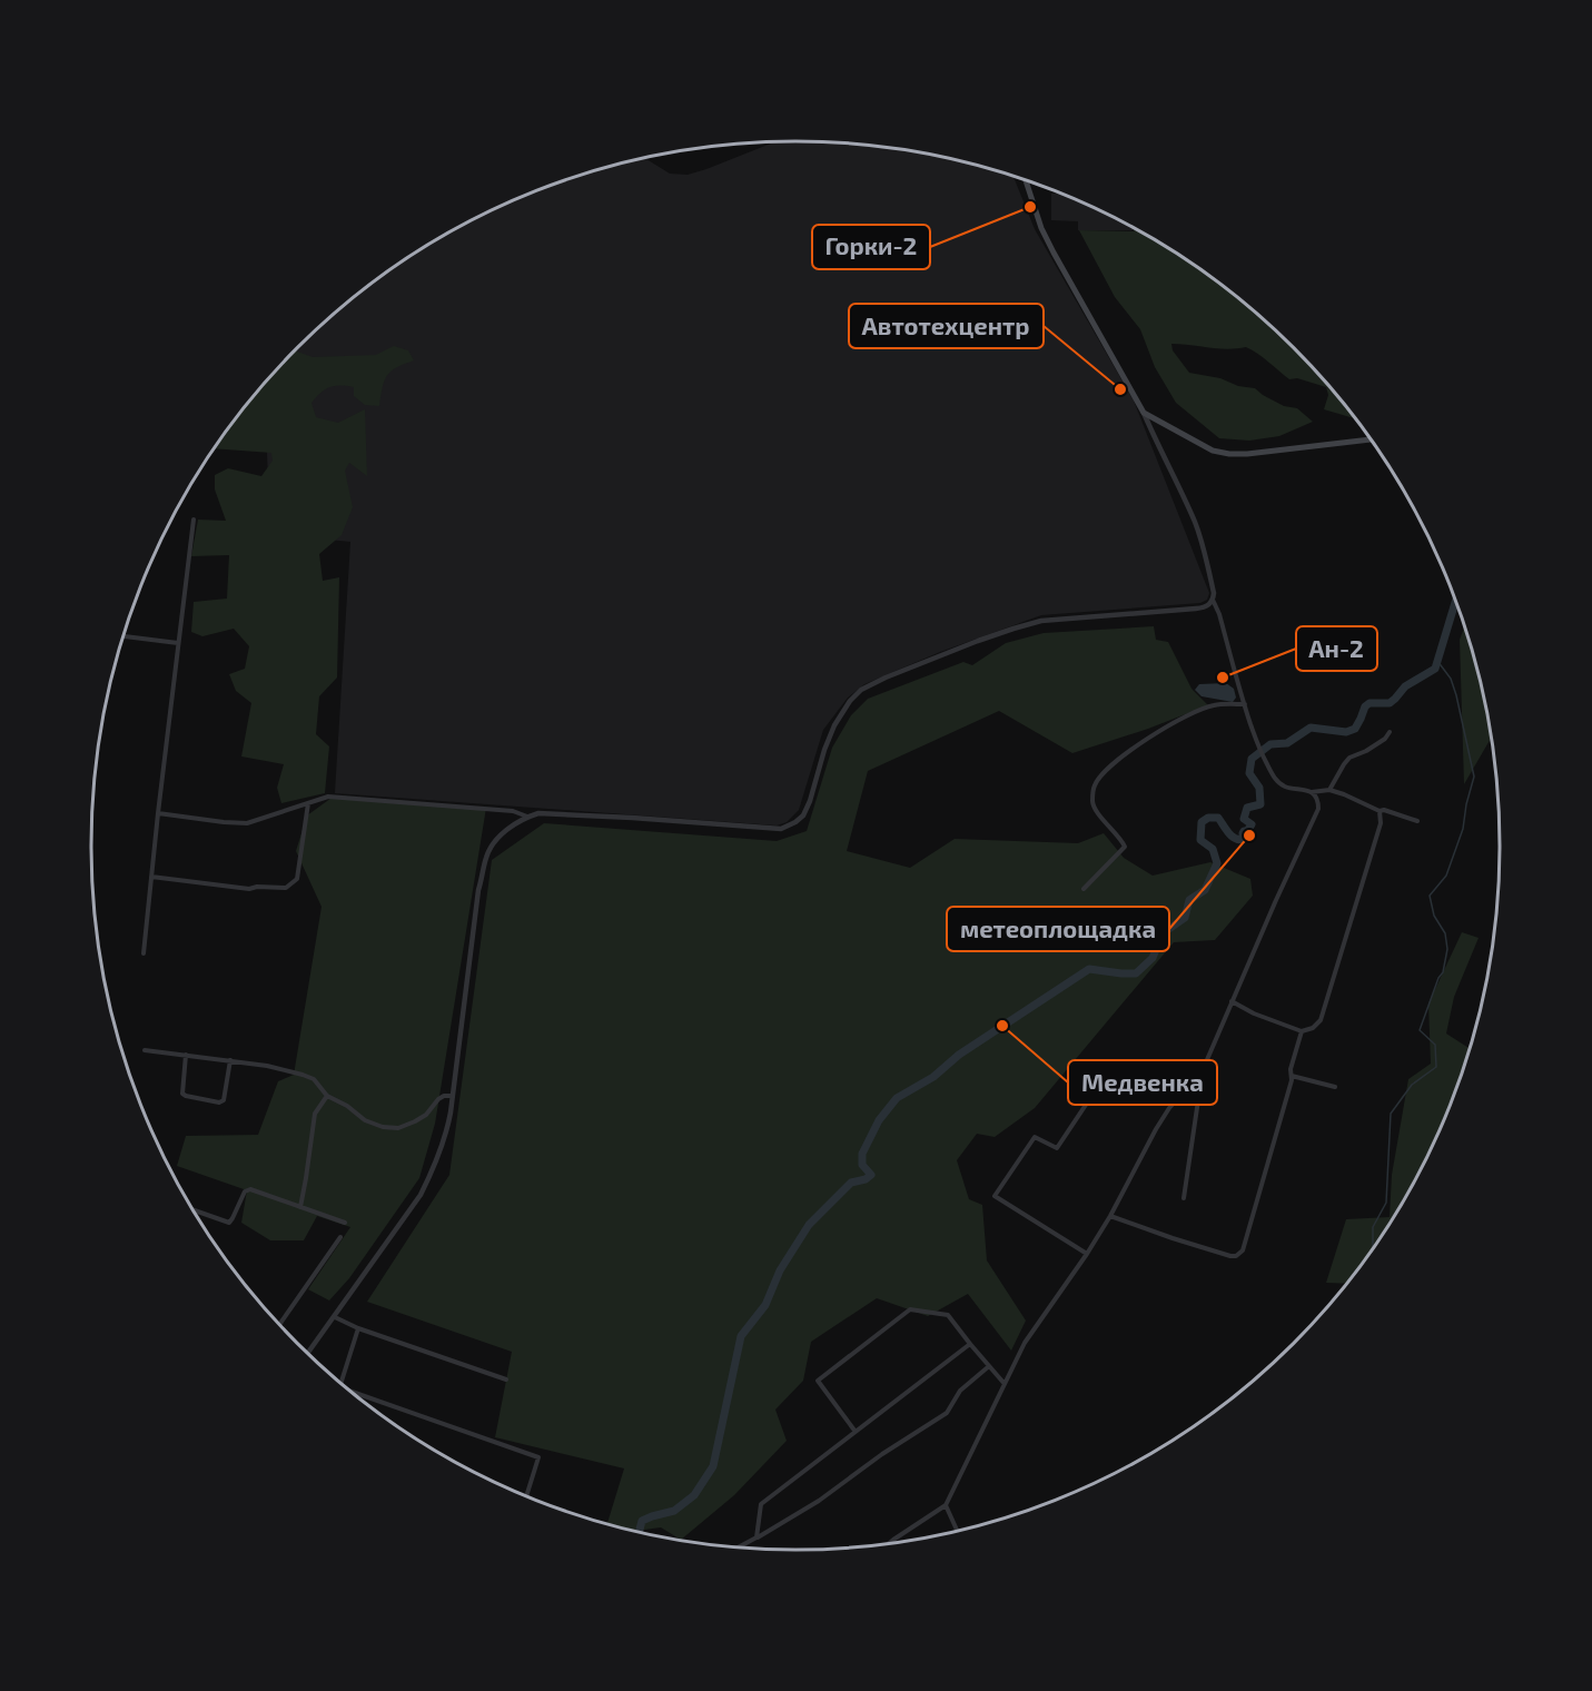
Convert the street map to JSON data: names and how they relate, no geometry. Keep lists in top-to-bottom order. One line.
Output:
{"places":["Горки-2","Автотехцентр","Ан-2","метеоплощадка","Медвенка"]}
